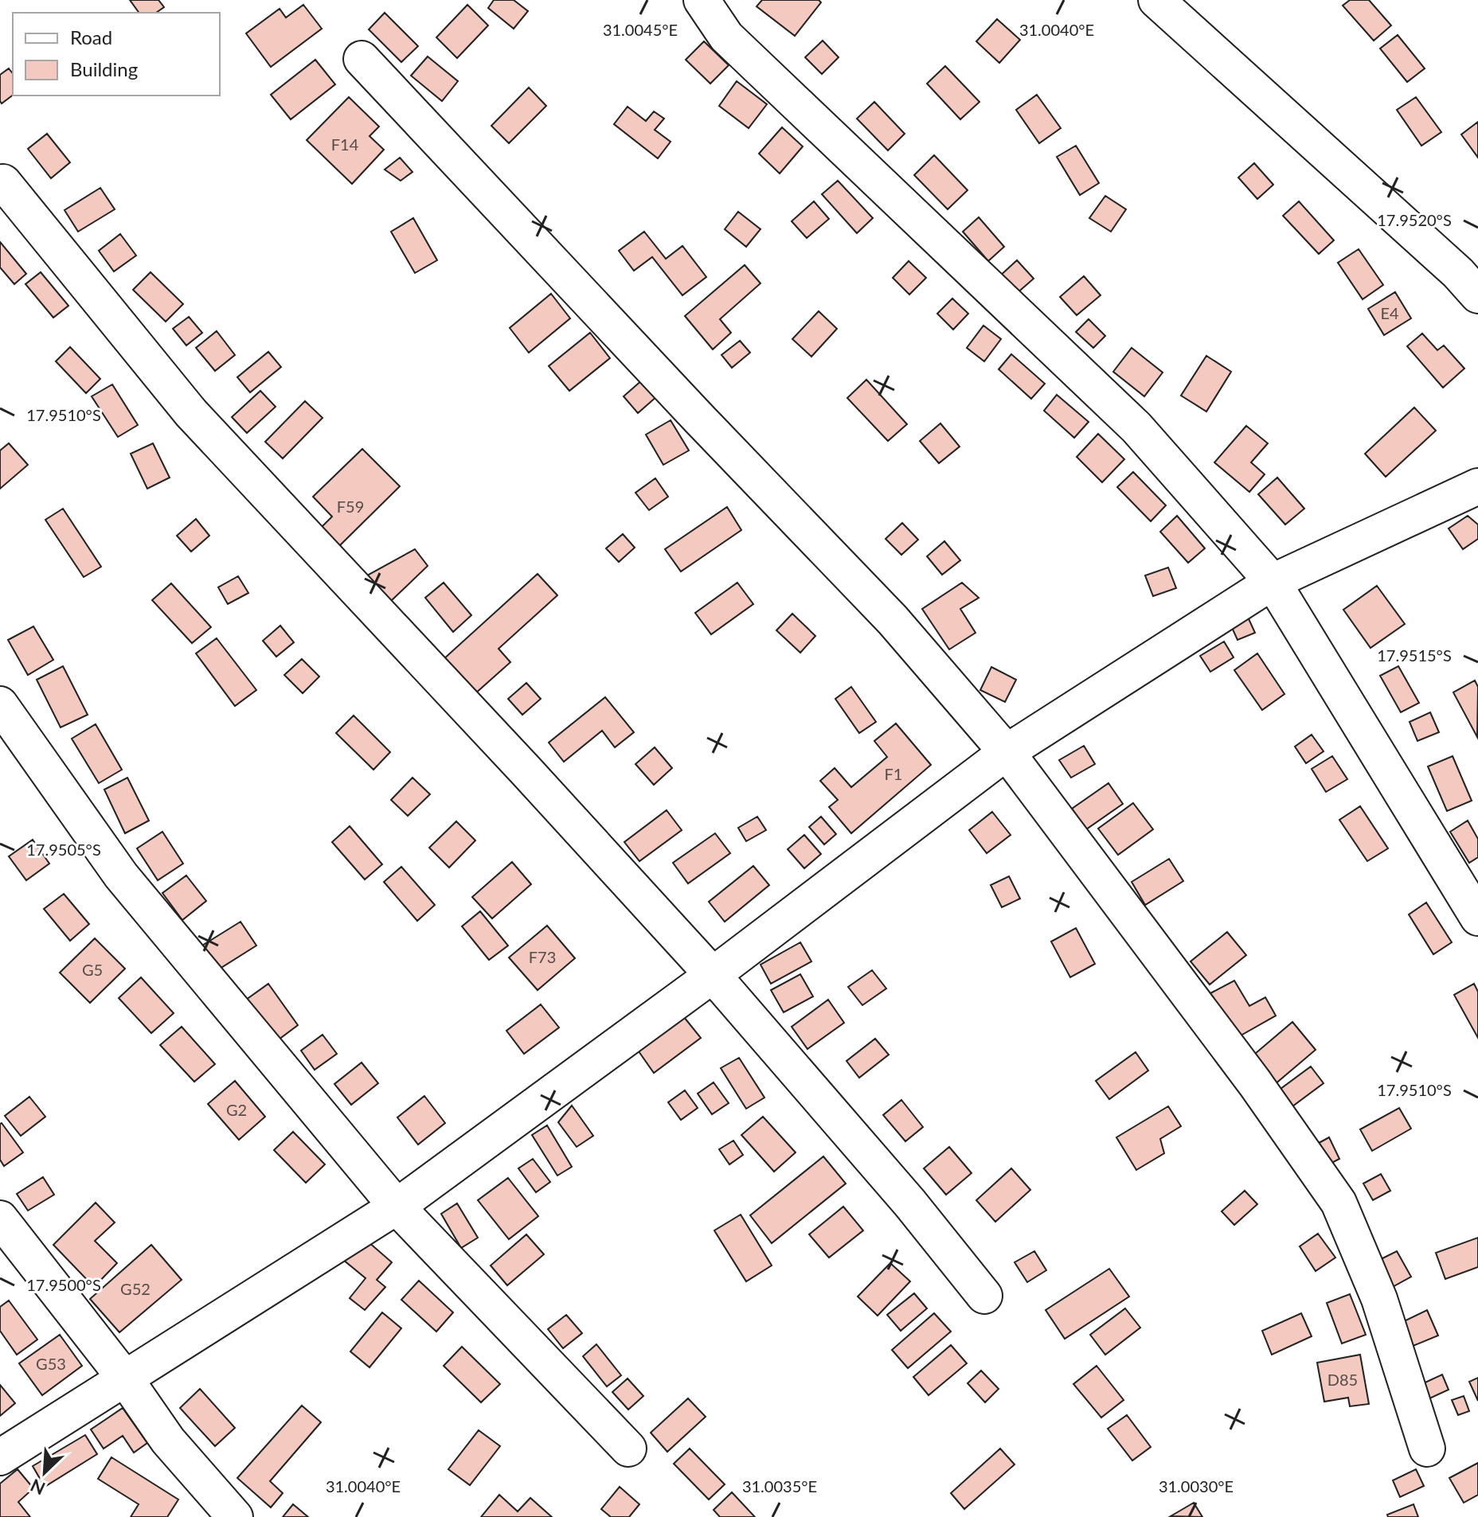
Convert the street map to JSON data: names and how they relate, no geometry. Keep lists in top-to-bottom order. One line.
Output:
{"house_numbers":["F14","E4","F59","F1","F73","G5","G2","G52","G53","D85"],"legend":["Road","Building"],"north":"bottom left","coordinates":["31.0040°E","31.0045°E","17.9520°S","17.9510°S","17.9515°S","17.9505°S","17.9500°S","31.0030°E","31.0035°E"]}
